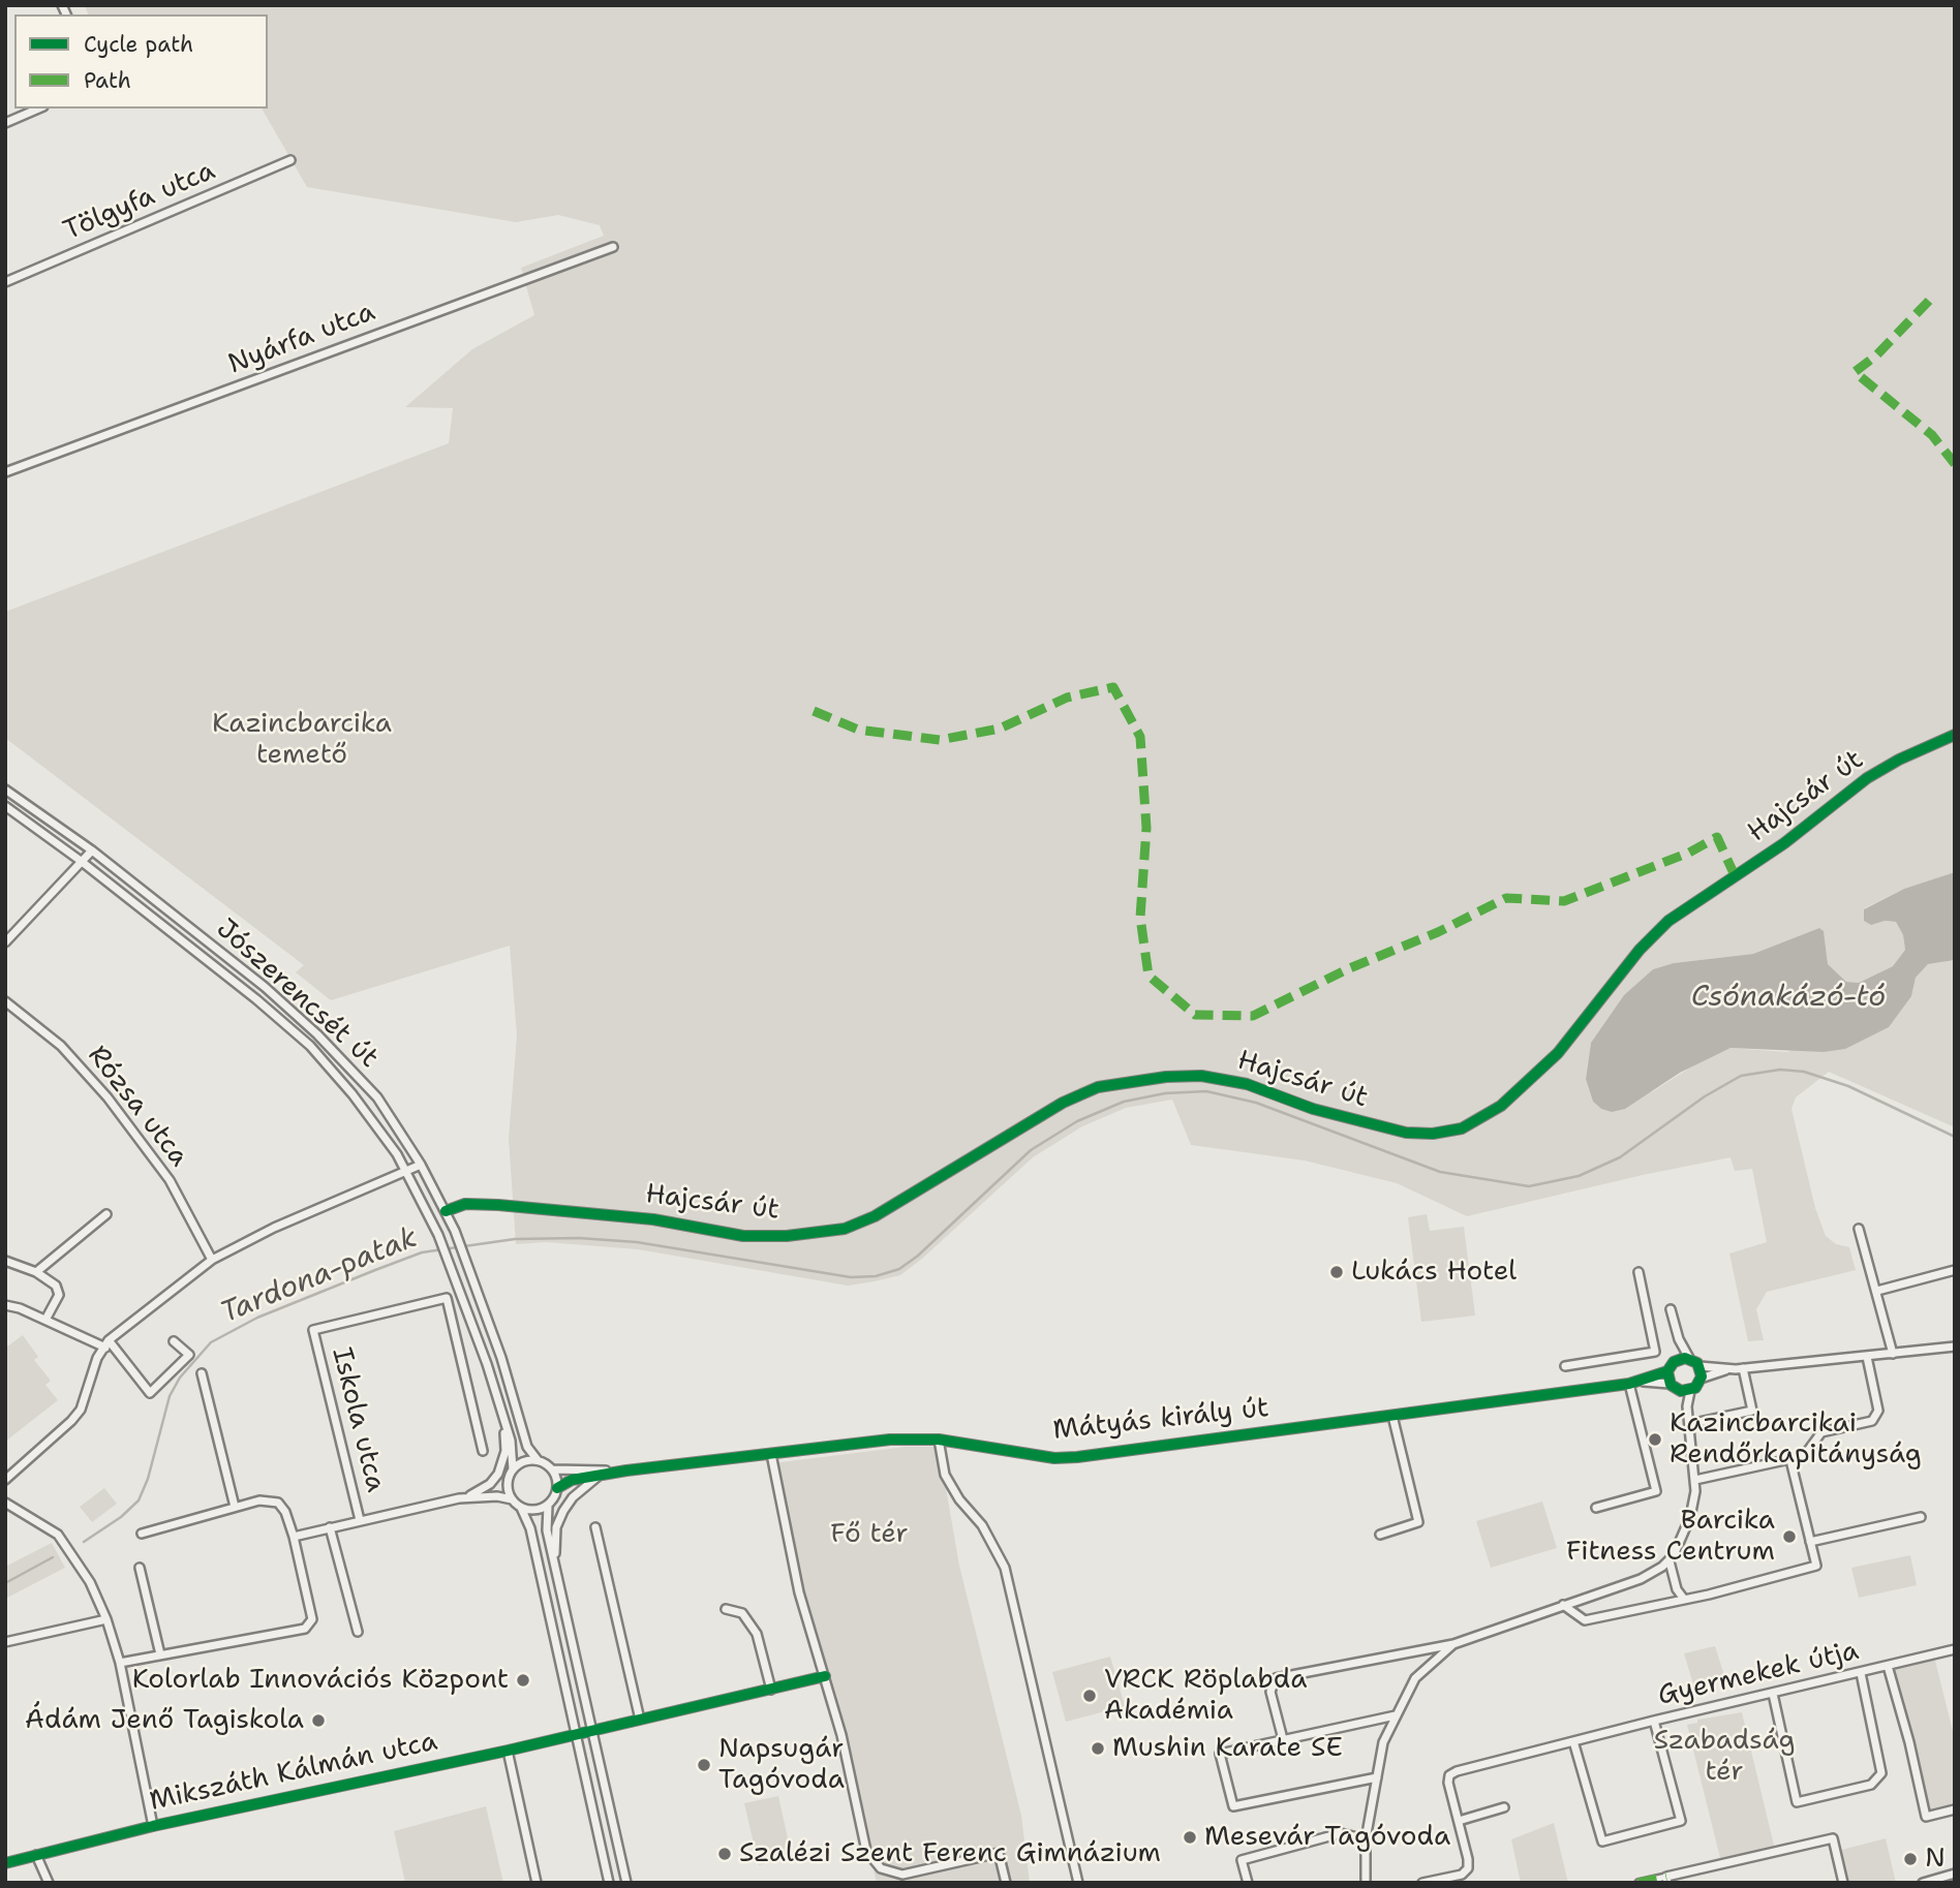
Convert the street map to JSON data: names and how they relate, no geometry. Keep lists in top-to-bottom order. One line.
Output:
{"streets":{"street":["Tölgyfa utca","Nyárfa utca","Hajcsár út","Jószerencsét út","Rózsa utca","Iskola utca","Mátyás király út","Gyermekek útja","Mikszáth Kálmán utca"]},"crossings":[["Hajcsár út","Jószerencsét út"],["Jószerencsét út","Iskola utca"],["Jószerencsét út","Mátyás király út"],["Iskola utca","Mátyás király út"]],"water":["Csónakázó-tó","Tardona-patak"],"parks":["Kazincbarcika temető","Fő tér","Szabadság tér"],"places":["Lukács Hotel","Kazincbarcikai Rendőrkapitányság","Barcika Fitness Centrum","Kolorlab Innovációs Központ","VRCK Röplabda Akadémia","Ádám Jenő Tagiskola","Mushin Karate SE","Napsugár Tagóvoda","Mesevár Tagóvoda","Szalézi Szent Ferenc Gimnázium","N"],"legend":["Cycle path","Path"]}
